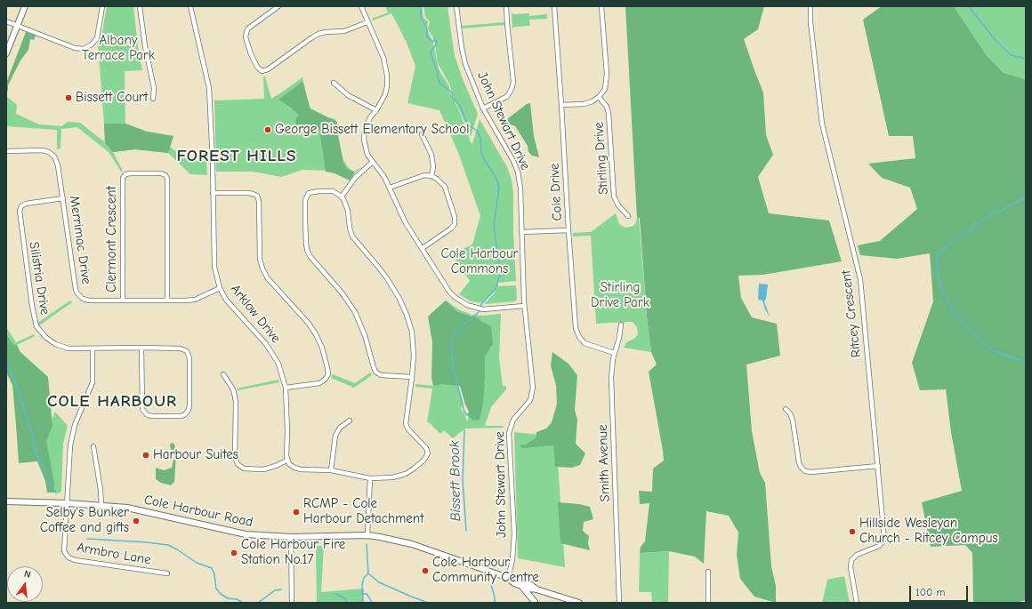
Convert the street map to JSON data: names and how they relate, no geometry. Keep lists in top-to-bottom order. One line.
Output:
{"streets":{"main road":["Cole Harbour Road"],"street":["John Stewart Drive","Stirling Drive","Cole Drive","Clermont Crescent","Merrimac Drive","Silistria Drive","Arklow Drive","Ritcey Crescent","Smith Avenue","Armbro Lane"]},"crossings":[["John Stewart Drive","Cole Harbour Road"],["Cole Drive","Smith Avenue"],["Clermont Crescent","Merrimac Drive"],["Merrimac Drive","Silistria Drive"],["Merrimac Drive","Arklow Drive"],["Cole Harbour Road","Armbro Lane"]],"districts":["FOREST HILLS","COLE HARBOUR"],"water":["Bissett Brook"],"parks":["Albany Terrace Park","Cole Harbour Commons","Stirling Drive Park"],"places":["Bissett Court","George Bissett Elementary School","Harbour Suites","RCMP - Cole Harbour Detachment","Selby's Bunker Coffee and gifts","Hillside Wesleyan Church - Ritcey Campus","Cole Harbour Fire Station No.17","Cole Harbour Community Centre"],"scale_bar":"100 m","north":"top"}
